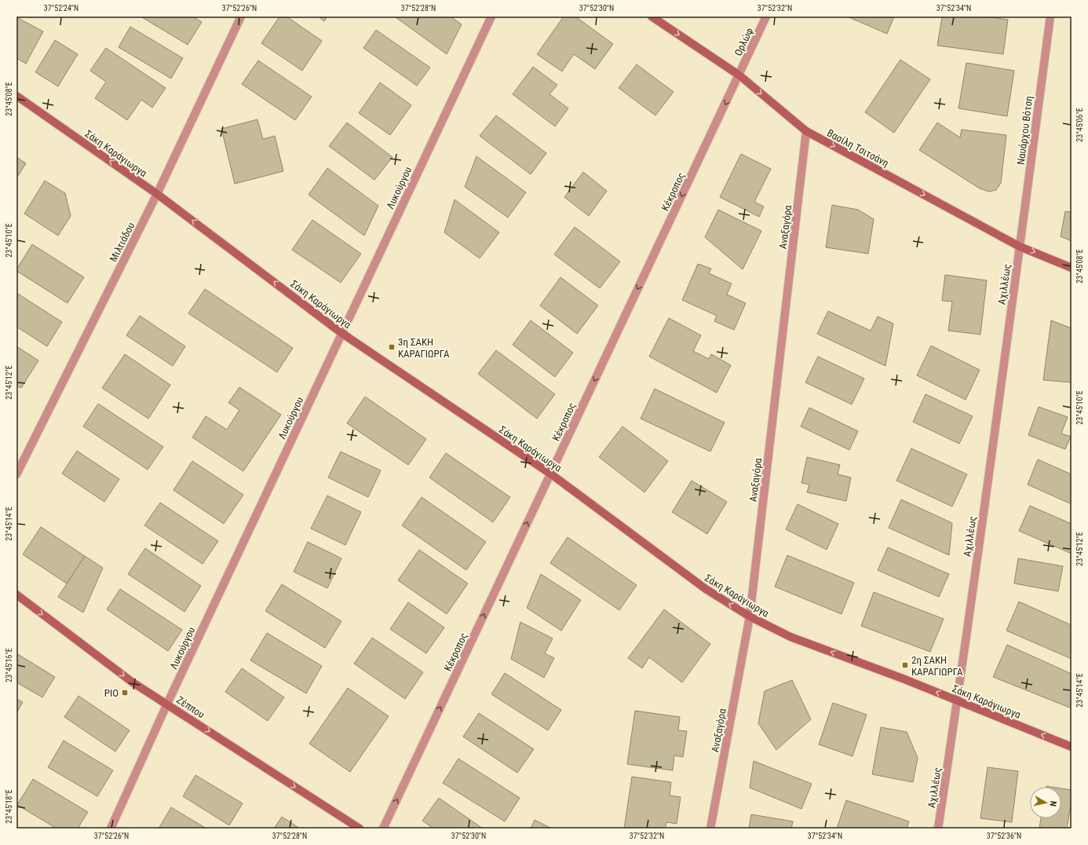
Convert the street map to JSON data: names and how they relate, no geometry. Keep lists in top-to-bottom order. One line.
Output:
{"streets":{"street":["Ορλώφ","Ναυάρχου Βότση","Βασίλη Τσιτσάνη","Σάκη Καράγιωργα","Λυκούργου","Κέκροπος","Αναξαγόρα","Μιλτιάδου","Αχιλλέως","Ζέππου"]},"crossings":[["Ορλώφ","Βασίλη Τσιτσάνη"],["Ορλώφ","Κέκροπος"],["Ναυάρχου Βότση","Βασίλη Τσιτσάνη"],["Ναυάρχου Βότση","Αχιλλέως"],["Βασίλη Τσιτσάνη","Κέκροπος"],["Βασίλη Τσιτσάνη","Αναξαγόρα"],["Βασίλη Τσιτσάνη","Αχιλλέως"],["Σάκη Καράγιωργα","Λυκούργου"],["Σάκη Καράγιωργα","Κέκροπος"],["Σάκη Καράγιωργα","Αναξαγόρα"],["Σάκη Καράγιωργα","Μιλτιάδου"],["Σάκη Καράγιωργα","Αχιλλέως"],["Λυκούργου","Ζέππου"]],"one_way":["Βασίλη Τσιτσάνη","Σάκη Καράγιωργα","Ζέππου"],"places":{"transit":["3η ΣΑΚΗ ΚΑΡΑΓΙΩΡΓΑ","2η ΣΑΚΗ ΚΑΡΑΓΙΩΡΓΑ","ΡΙΟ"]},"north":"right","coordinates":["37°52'24\"N","37°52'26\"N","37°52'28\"N","37°52'30\"N","37°52'32\"N","37°52'34\"N","23°45'08\"E","23°45'06\"E","23°45'10\"E","23°45'12\"E","23°45'14\"E","23°45'16\"E","23°45'18\"E","37°52'36\"N"]}
